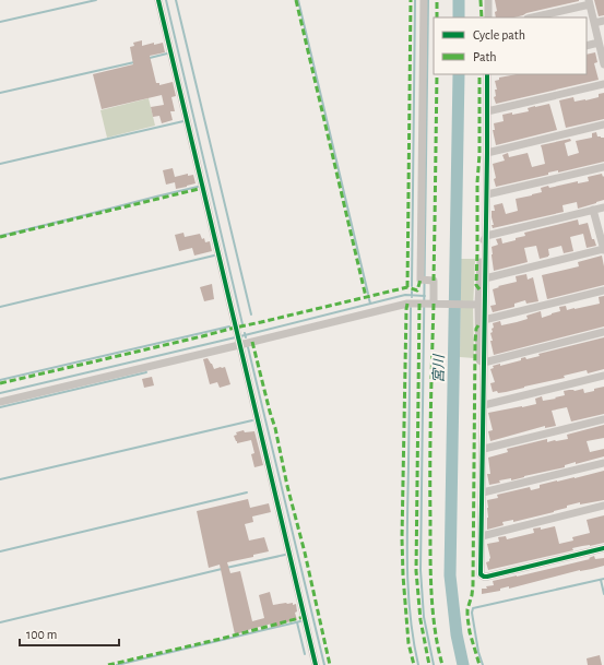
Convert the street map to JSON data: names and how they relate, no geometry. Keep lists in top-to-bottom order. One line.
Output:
{"water":["宮川"],"legend":["Cycle path","Path"],"scale_bar":"100 m"}
